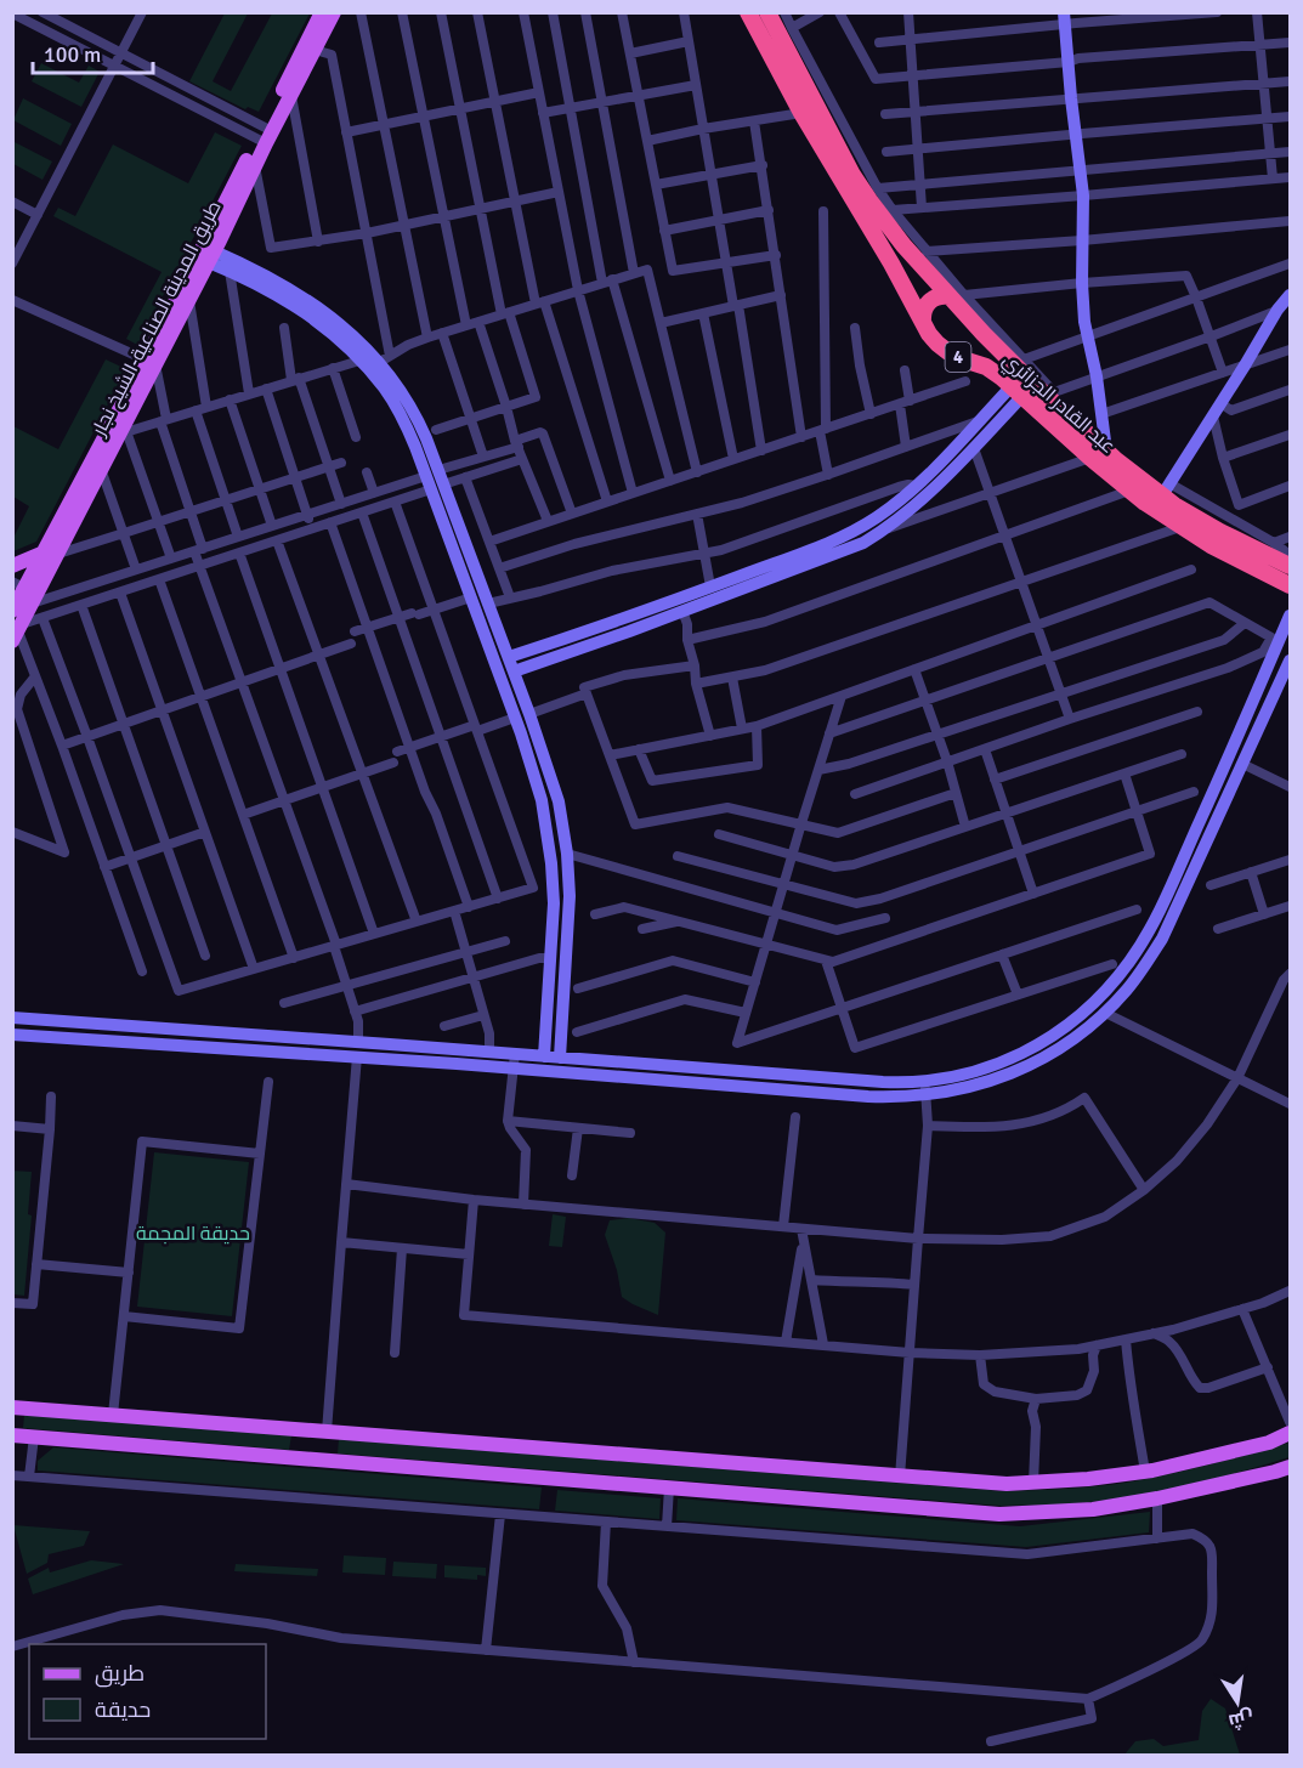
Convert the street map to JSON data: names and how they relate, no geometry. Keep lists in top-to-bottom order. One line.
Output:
{"streets":{"highway":["4","عبد القادر الجزائري"],"main road":["طريق المدينة الصناعية-الشيخ نجار"]},"parks":["حديقة المجمة"],"legend":["طريق","حديقة"],"scale_bar":"100 m","north":"bottom"}
